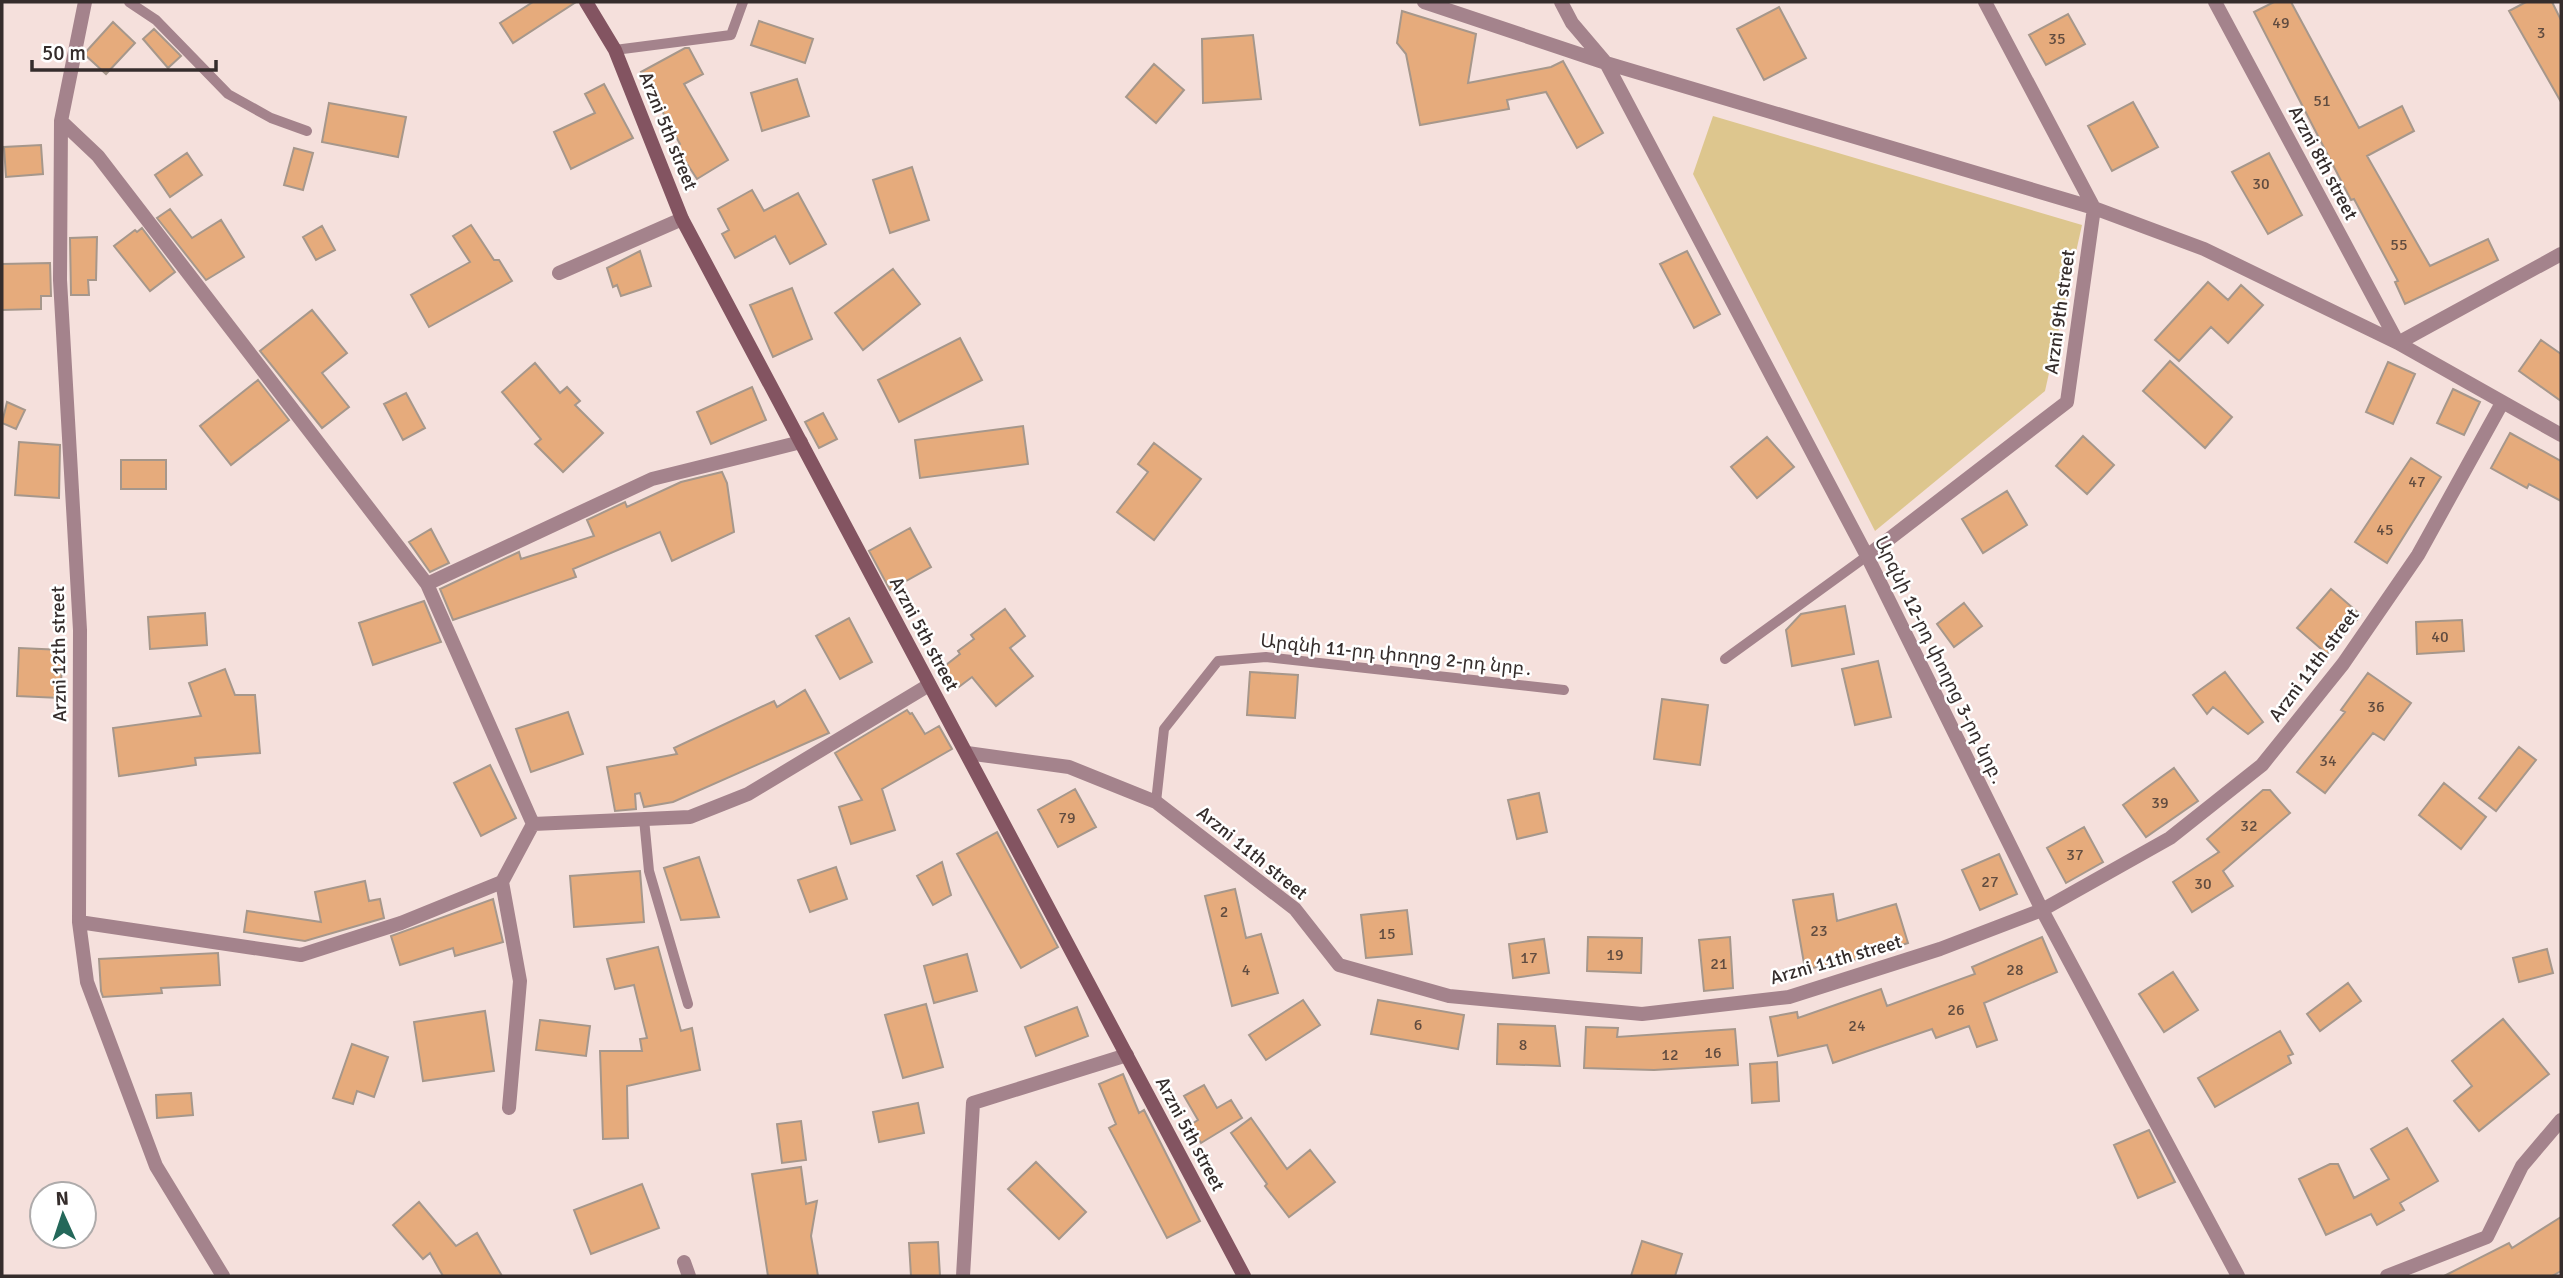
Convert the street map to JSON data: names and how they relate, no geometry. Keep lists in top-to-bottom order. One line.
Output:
{"streets":{"street":["Arzni 5th street","Arzni 8th street","Arzni 9th street","Arzni 12th street","Արզնի 12-րդ փողոց 3-րդ նրբ․","Arzni 11th street"],"lane":["Արզնի 11-րդ փողոց 2-րդ նրբ․"]},"crossings":[["Arzni 5th street","Arzni 11th street"],["Arzni 9th street","Արզնի 12-րդ փողոց 3-րդ նրբ․"],["Արզնի 11-րդ փողոց 2-րդ նրբ․","Arzni 11th street"],["Արզնի 12-րդ փողոց 3-րդ նրբ․","Arzni 11th street"]],"house_numbers":["49","3","35","51","30","55","47","45","40","36","34","39","79","32","37","27","30","2","23","15","19","17","21","4","28","26","6","24","8","16","12"],"scale_bar":"50 m","north":"top"}
